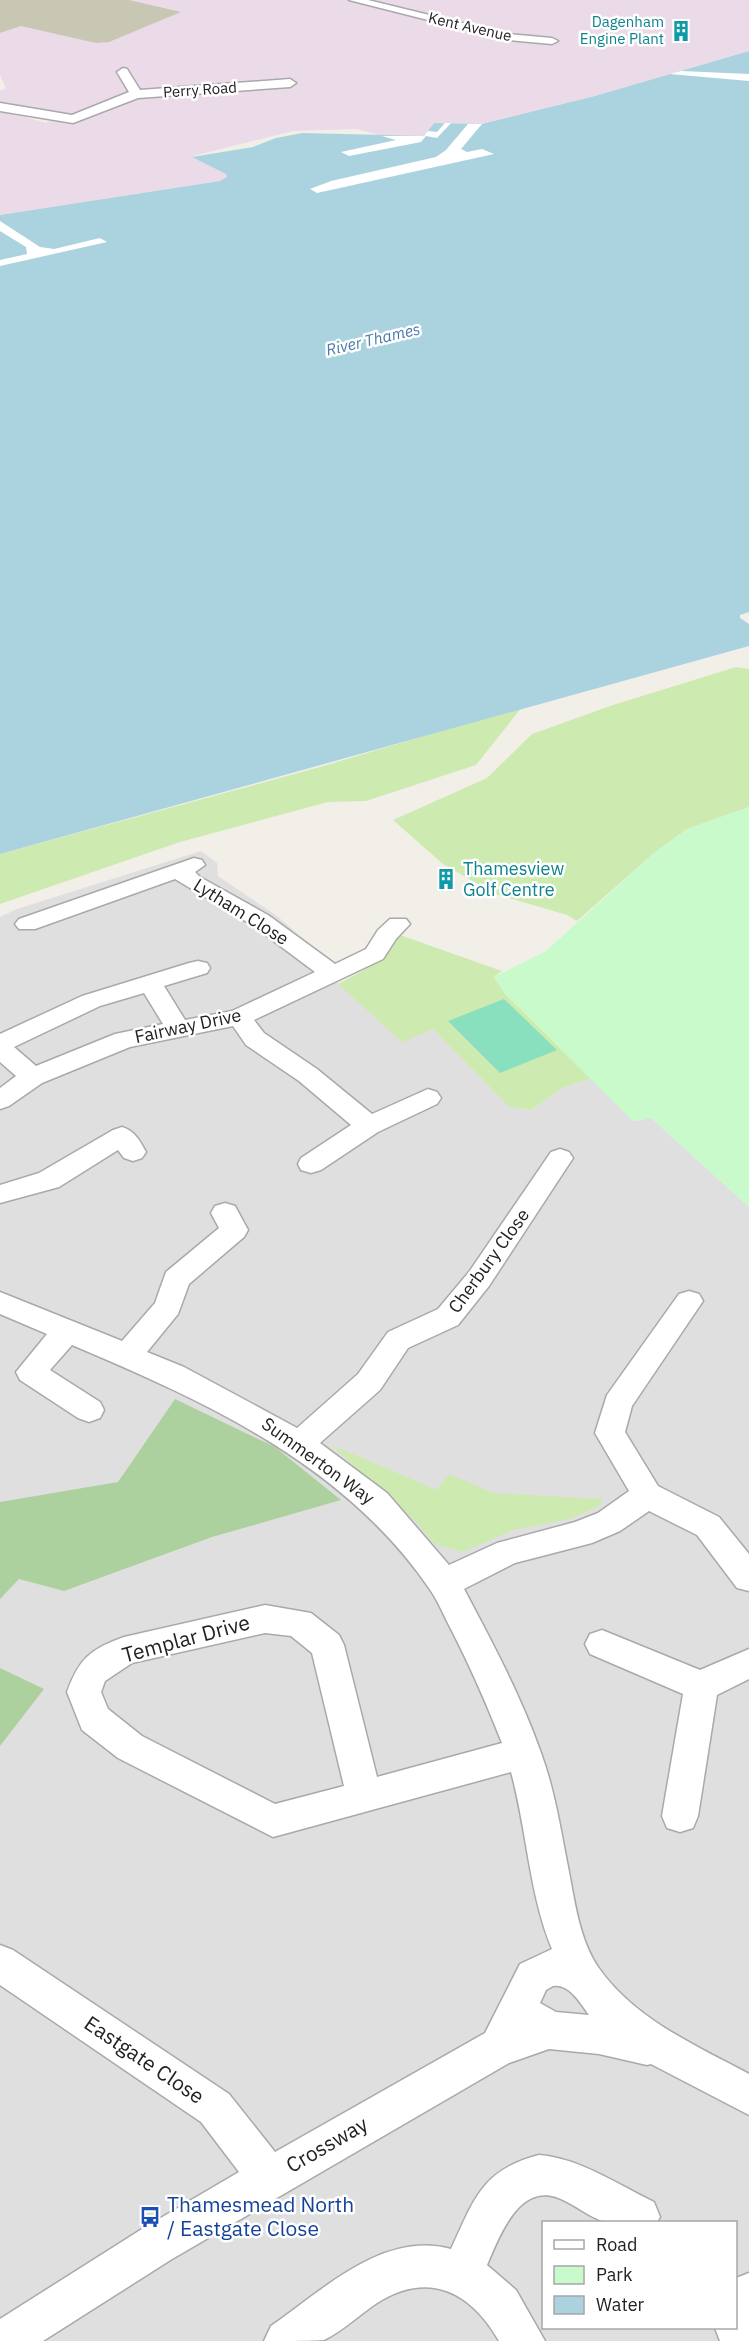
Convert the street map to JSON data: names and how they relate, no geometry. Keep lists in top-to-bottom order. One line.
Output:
{"streets":{"street":["Kent Avenue","Perry Road","Lytham Close","Fairway Drive","Cherbury Close","Summerton Way","Templar Drive","Eastgate Close","Crossway"]},"crossings":[["Lytham Close","Fairway Drive"],["Cherbury Close","Summerton Way"],["Summerton Way","Templar Drive"],["Summerton Way","Crossway"],["Eastgate Close","Crossway"]],"water":["River Thames"],"places":{"building":["Dagenham Engine Plant","Thamesview Golf Centre"],"bus stop":["Thamesmead North / Eastgate Close"]},"legend":["Road","Park","Water"]}
